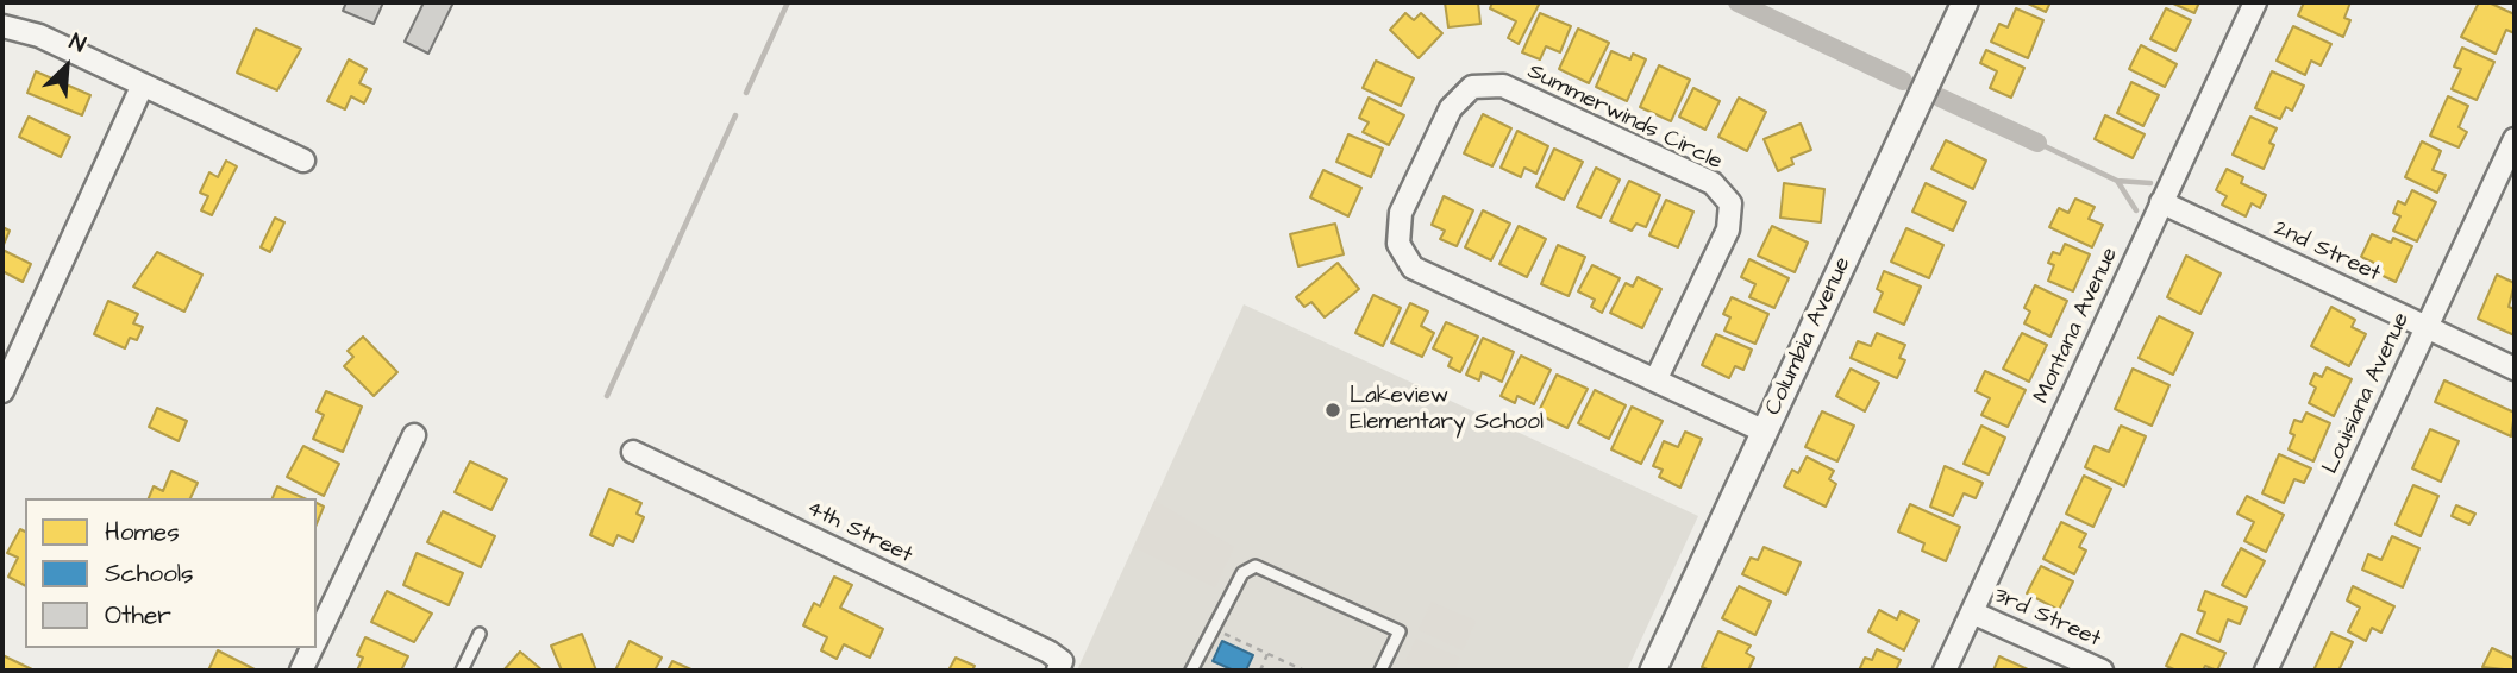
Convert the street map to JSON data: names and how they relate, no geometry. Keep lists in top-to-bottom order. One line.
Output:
{"streets":{"street":["Summerwinds Circle","2nd Street","Montana Avenue","Columbia Avenue","Louisiana Avenue","4th Street","3rd Street"]},"crossings":[["Summerwinds Circle","Columbia Avenue"],["2nd Street","Montana Avenue"],["2nd Street","Louisiana Avenue"],["Montana Avenue","3rd Street"]],"places":["Lakeview Elementary School"],"legend":["Homes","Schools","Other"],"north":"top right"}
